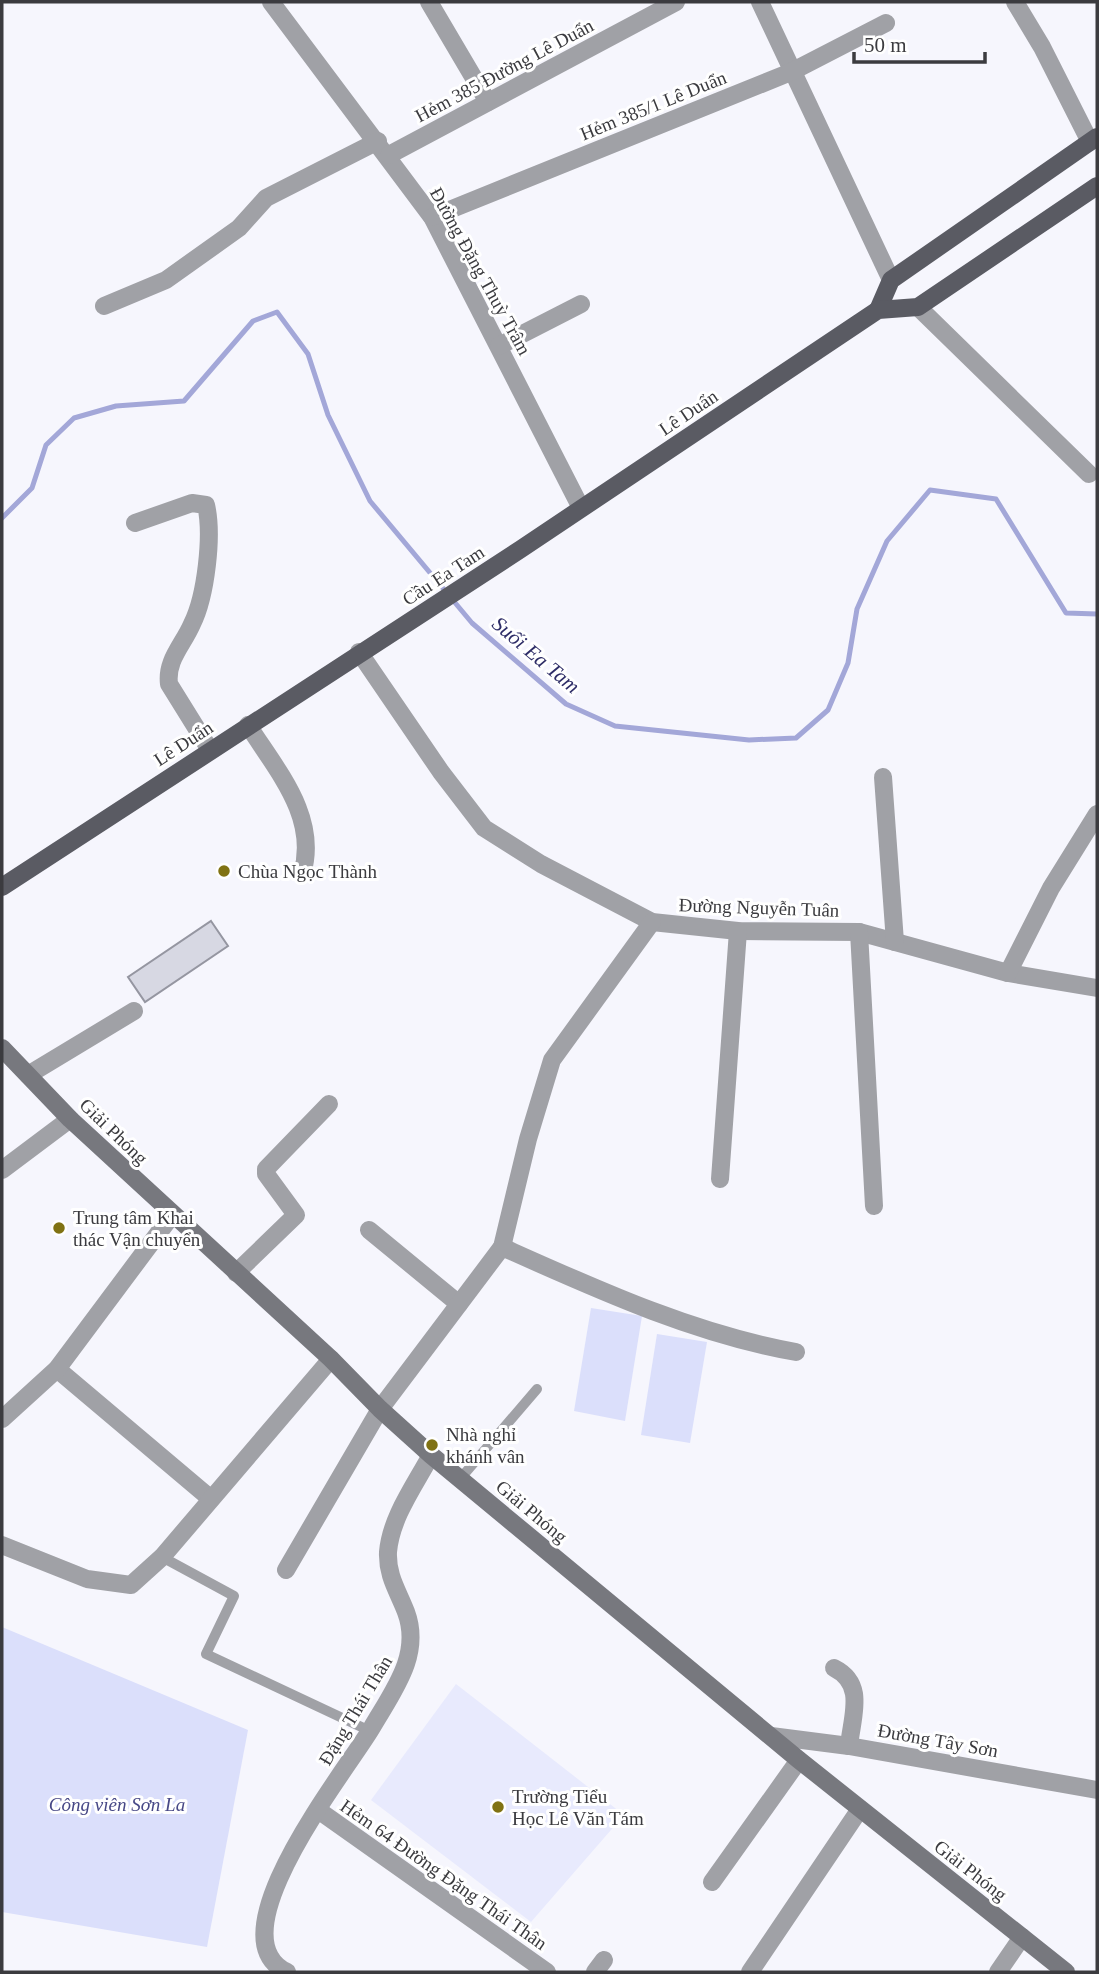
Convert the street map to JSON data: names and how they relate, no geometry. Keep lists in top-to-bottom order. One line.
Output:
{"streets":{"main road":["Lê Duẩn","Cầu Ea Tam"],"street":["Hẻm 385 Đường Lê Duẩn","Hẻm 385/1 Lê Duẩn","Đường Đặng Thuỳ Trâm","Đường Nguyễn Tuân","Giải Phóng","Đặng Thái Thân","Đường Tây Sơn","Hẻm 64 Đường Đặng Thái Thân"]},"crossings":[["Hẻm 385 Đường Lê Duẩn","Đường Đặng Thuỳ Trâm"],["Hẻm 385/1 Lê Duẩn","Đường Đặng Thuỳ Trâm"],["Đường Đặng Thuỳ Trâm","Lê Duẩn"],["Lê Duẩn","Cầu Ea Tam"],["Lê Duẩn","Đường Nguyễn Tuân"],["Giải Phóng","Đặng Thái Thân"],["Giải Phóng","Đường Tây Sơn"],["Đặng Thái Thân","Hẻm 64 Đường Đặng Thái Thân"]],"water":["Suối Ea Tam"],"parks":["Công viên Sơn La"],"places":["Chùa Ngọc Thành","Trung tâm Khai thác Vận chuyển","Nhà nghỉ khánh vân","Trường Tiểu Học Lê Văn Tám"],"scale_bar":"50 m"}
